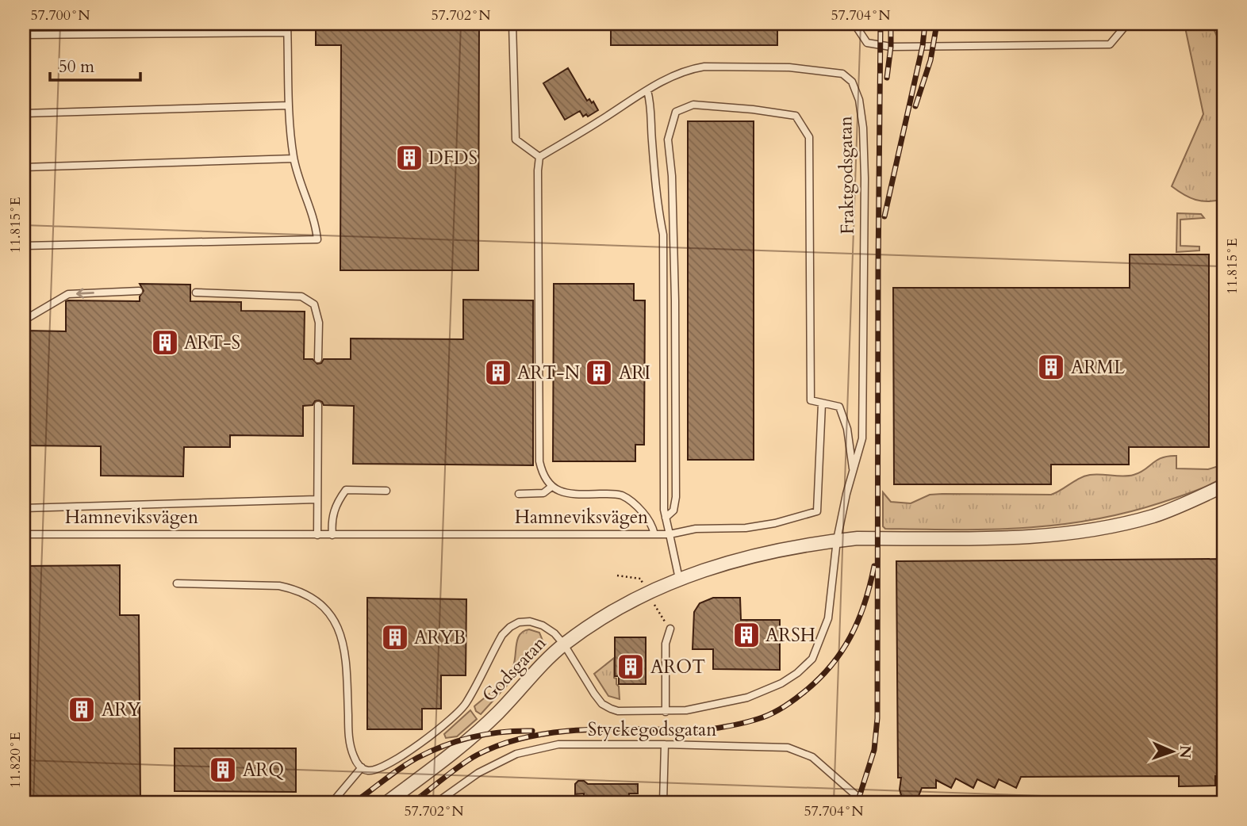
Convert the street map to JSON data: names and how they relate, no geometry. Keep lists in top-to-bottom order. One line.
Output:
{"streets":{"street":["Godsgatan"],"lane":["Fraktgodsgatan","Hamneviksvägen","Styckegodsgatan"]},"crossings":[["Fraktgodsgatan","Godsgatan"],["Hamneviksvägen","Godsgatan"]],"places":{"building":["DFDS","ART-S","ARML","ART-N","ARI","ARSH","ARYB","AROT","ARY","ARQ"]},"scale_bar":"50 m","north":"right","coordinates":["57.700°N","57.702°N","57.704°N","11.815°E","11.820°E"]}
